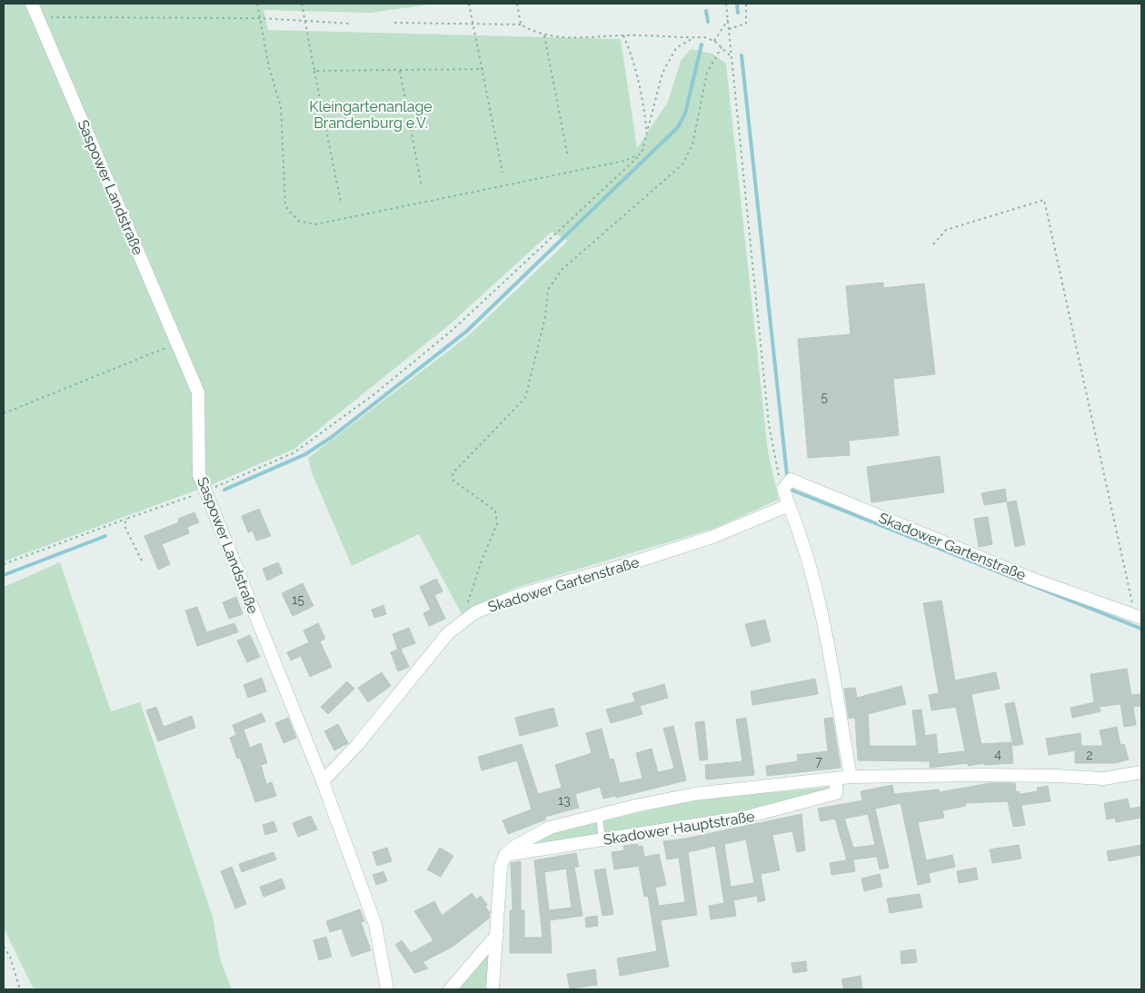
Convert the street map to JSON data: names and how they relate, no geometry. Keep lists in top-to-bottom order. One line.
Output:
{"streets":{"street":["Saspower Landstraße","Skadower Gartenstraße","Skadower Hauptstraße"]},"crossings":[["Saspower Landstraße","Skadower Gartenstraße"]],"parks":["Kleingartenanlage Brandenburg e.V."],"house_numbers":["5","15","4","2","7","13"]}
